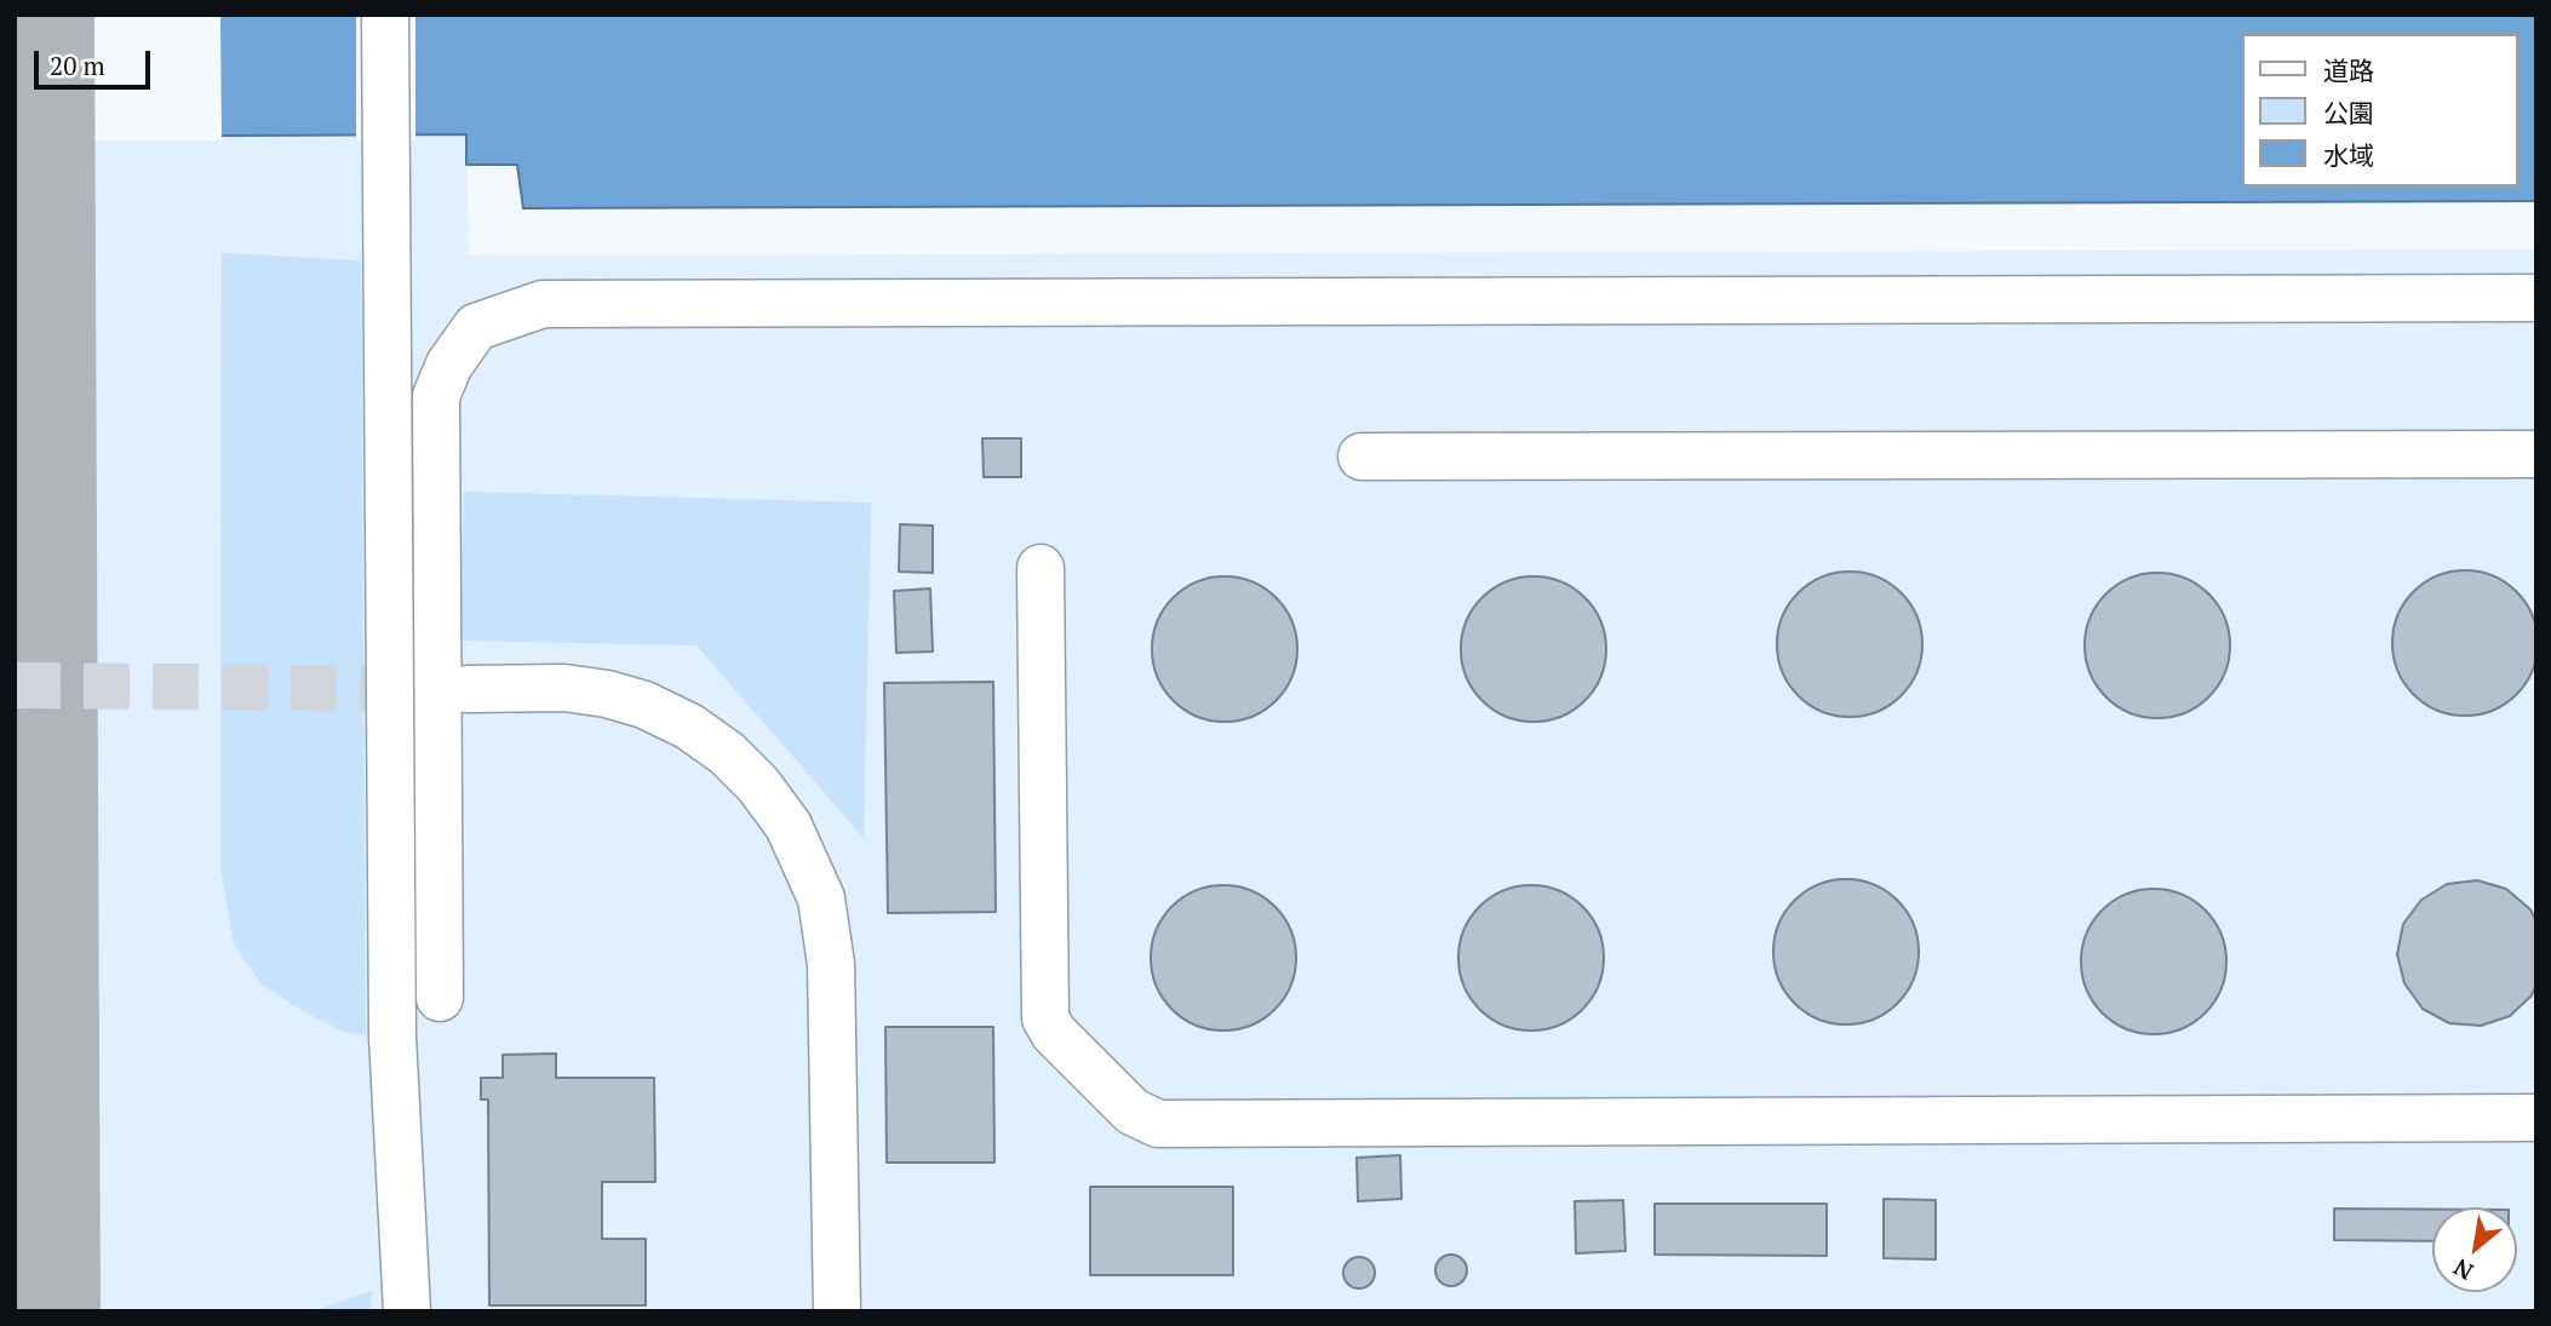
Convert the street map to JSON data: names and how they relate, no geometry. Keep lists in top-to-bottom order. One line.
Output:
{"legend":["道路","公園","水域"],"scale_bar":"20 m","north":"bottom left"}
